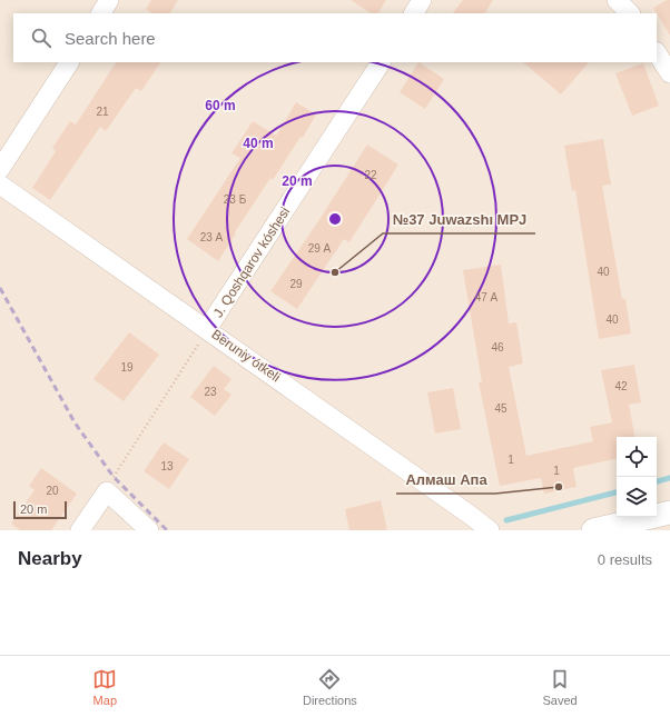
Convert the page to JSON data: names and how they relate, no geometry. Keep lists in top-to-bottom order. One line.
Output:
{"streets":{"street":["J. Qoshqarov kóshesi","Beruniy ótkeli"]},"crossings":[["J. Qoshqarov kóshesi","Beruniy ótkeli"]],"places":["№37 Juwazshı MPJ","Алмаш Апа"],"house_numbers":["21","22","23 Б","23 А","29 А","40","29","47 А","40","46","19","42","23","45","1","13","1","20"],"scale_bar":"20 m","page":{"search":"Search here","scale":"20 m","heading":["Nearby","0 results"],"nav":["Map","Directions","Saved"]},"rings":["60 m","40 m","20 m"]}
